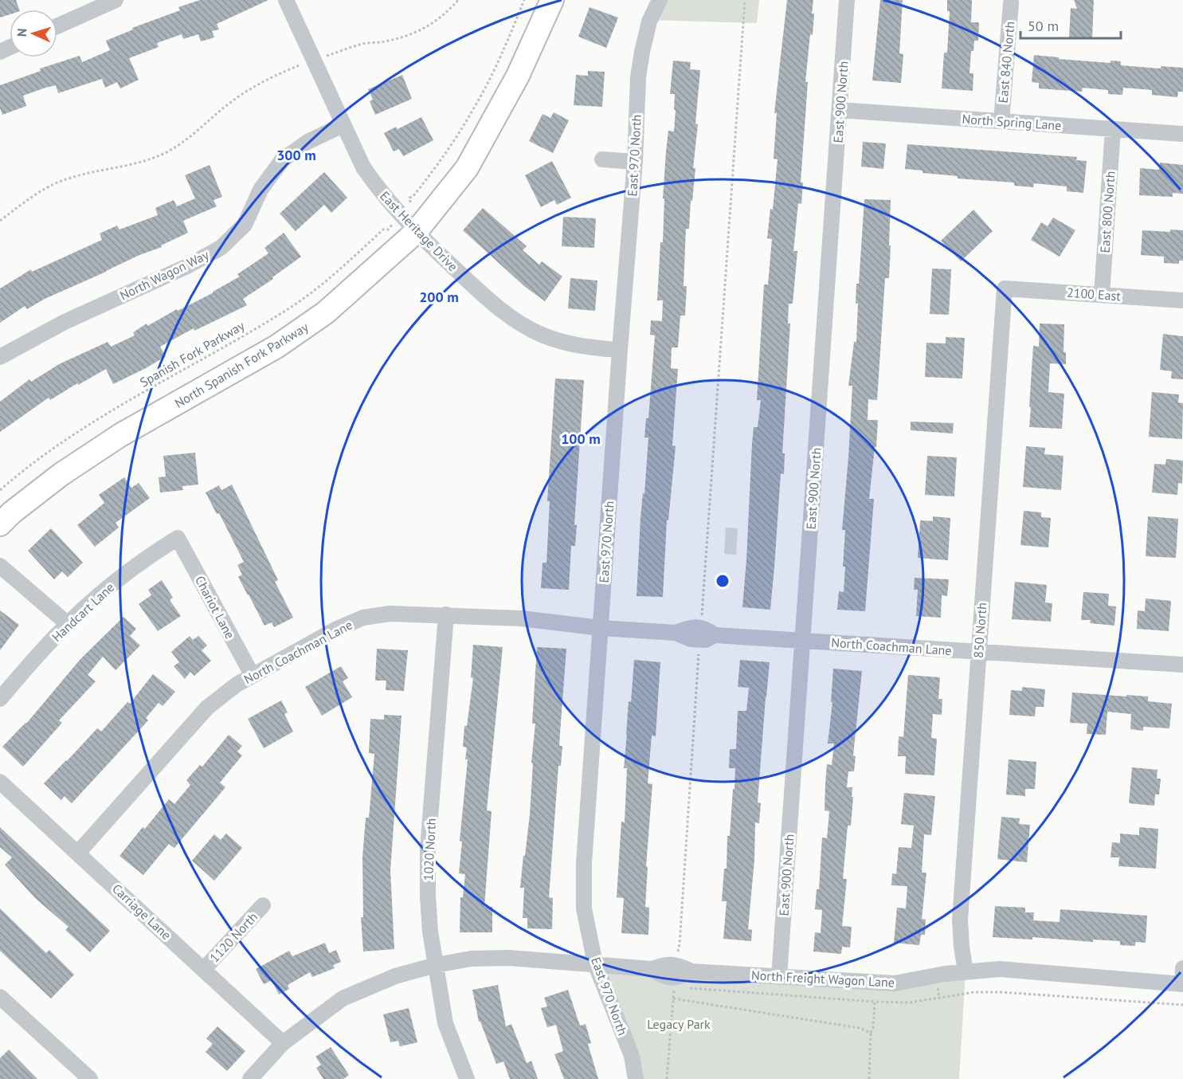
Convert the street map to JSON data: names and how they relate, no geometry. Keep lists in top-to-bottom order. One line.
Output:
{"streets":{"street":["East 840 North","East 900 North","North Spring Lane","East 970 North","East 800 North","East Heritage Drive","North Wagon Way","2100 East","North Spanish Fork Parkway","Chariot Lane","Handcart Lane","850 North","North Coachman Lane","1020 North","Carriage Lane","1120 North","North Freight Wagon Lane"],"path":["Spanish Fork Parkway"]},"crossings":[["East 840 North","North Spring Lane"],["East 900 North","North Spring Lane"],["East 900 North","North Coachman Lane"],["East 900 North","North Freight Wagon Lane"],["North Spring Lane","East 800 North"],["East 970 North","East Heritage Drive"],["East 970 North","North Coachman Lane"],["East 970 North","North Freight Wagon Lane"],["East 800 North","2100 East"],["East Heritage Drive","North Wagon Way"],["East Heritage Drive","North Spanish Fork Parkway"],["2100 East","850 North"],["Chariot Lane","Handcart Lane"],["Chariot Lane","North Coachman Lane"],["850 North","North Coachman Lane"],["850 North","North Freight Wagon Lane"],["North Coachman Lane","1020 North"],["North Coachman Lane","Carriage Lane"],["1020 North","North Freight Wagon Lane"],["Carriage Lane","1120 North"],["Carriage Lane","North Freight Wagon Lane"]],"parks":["Legacy Park"],"scale_bar":"50 m","north":"left","rings":["300 m","200 m","100 m"]}
